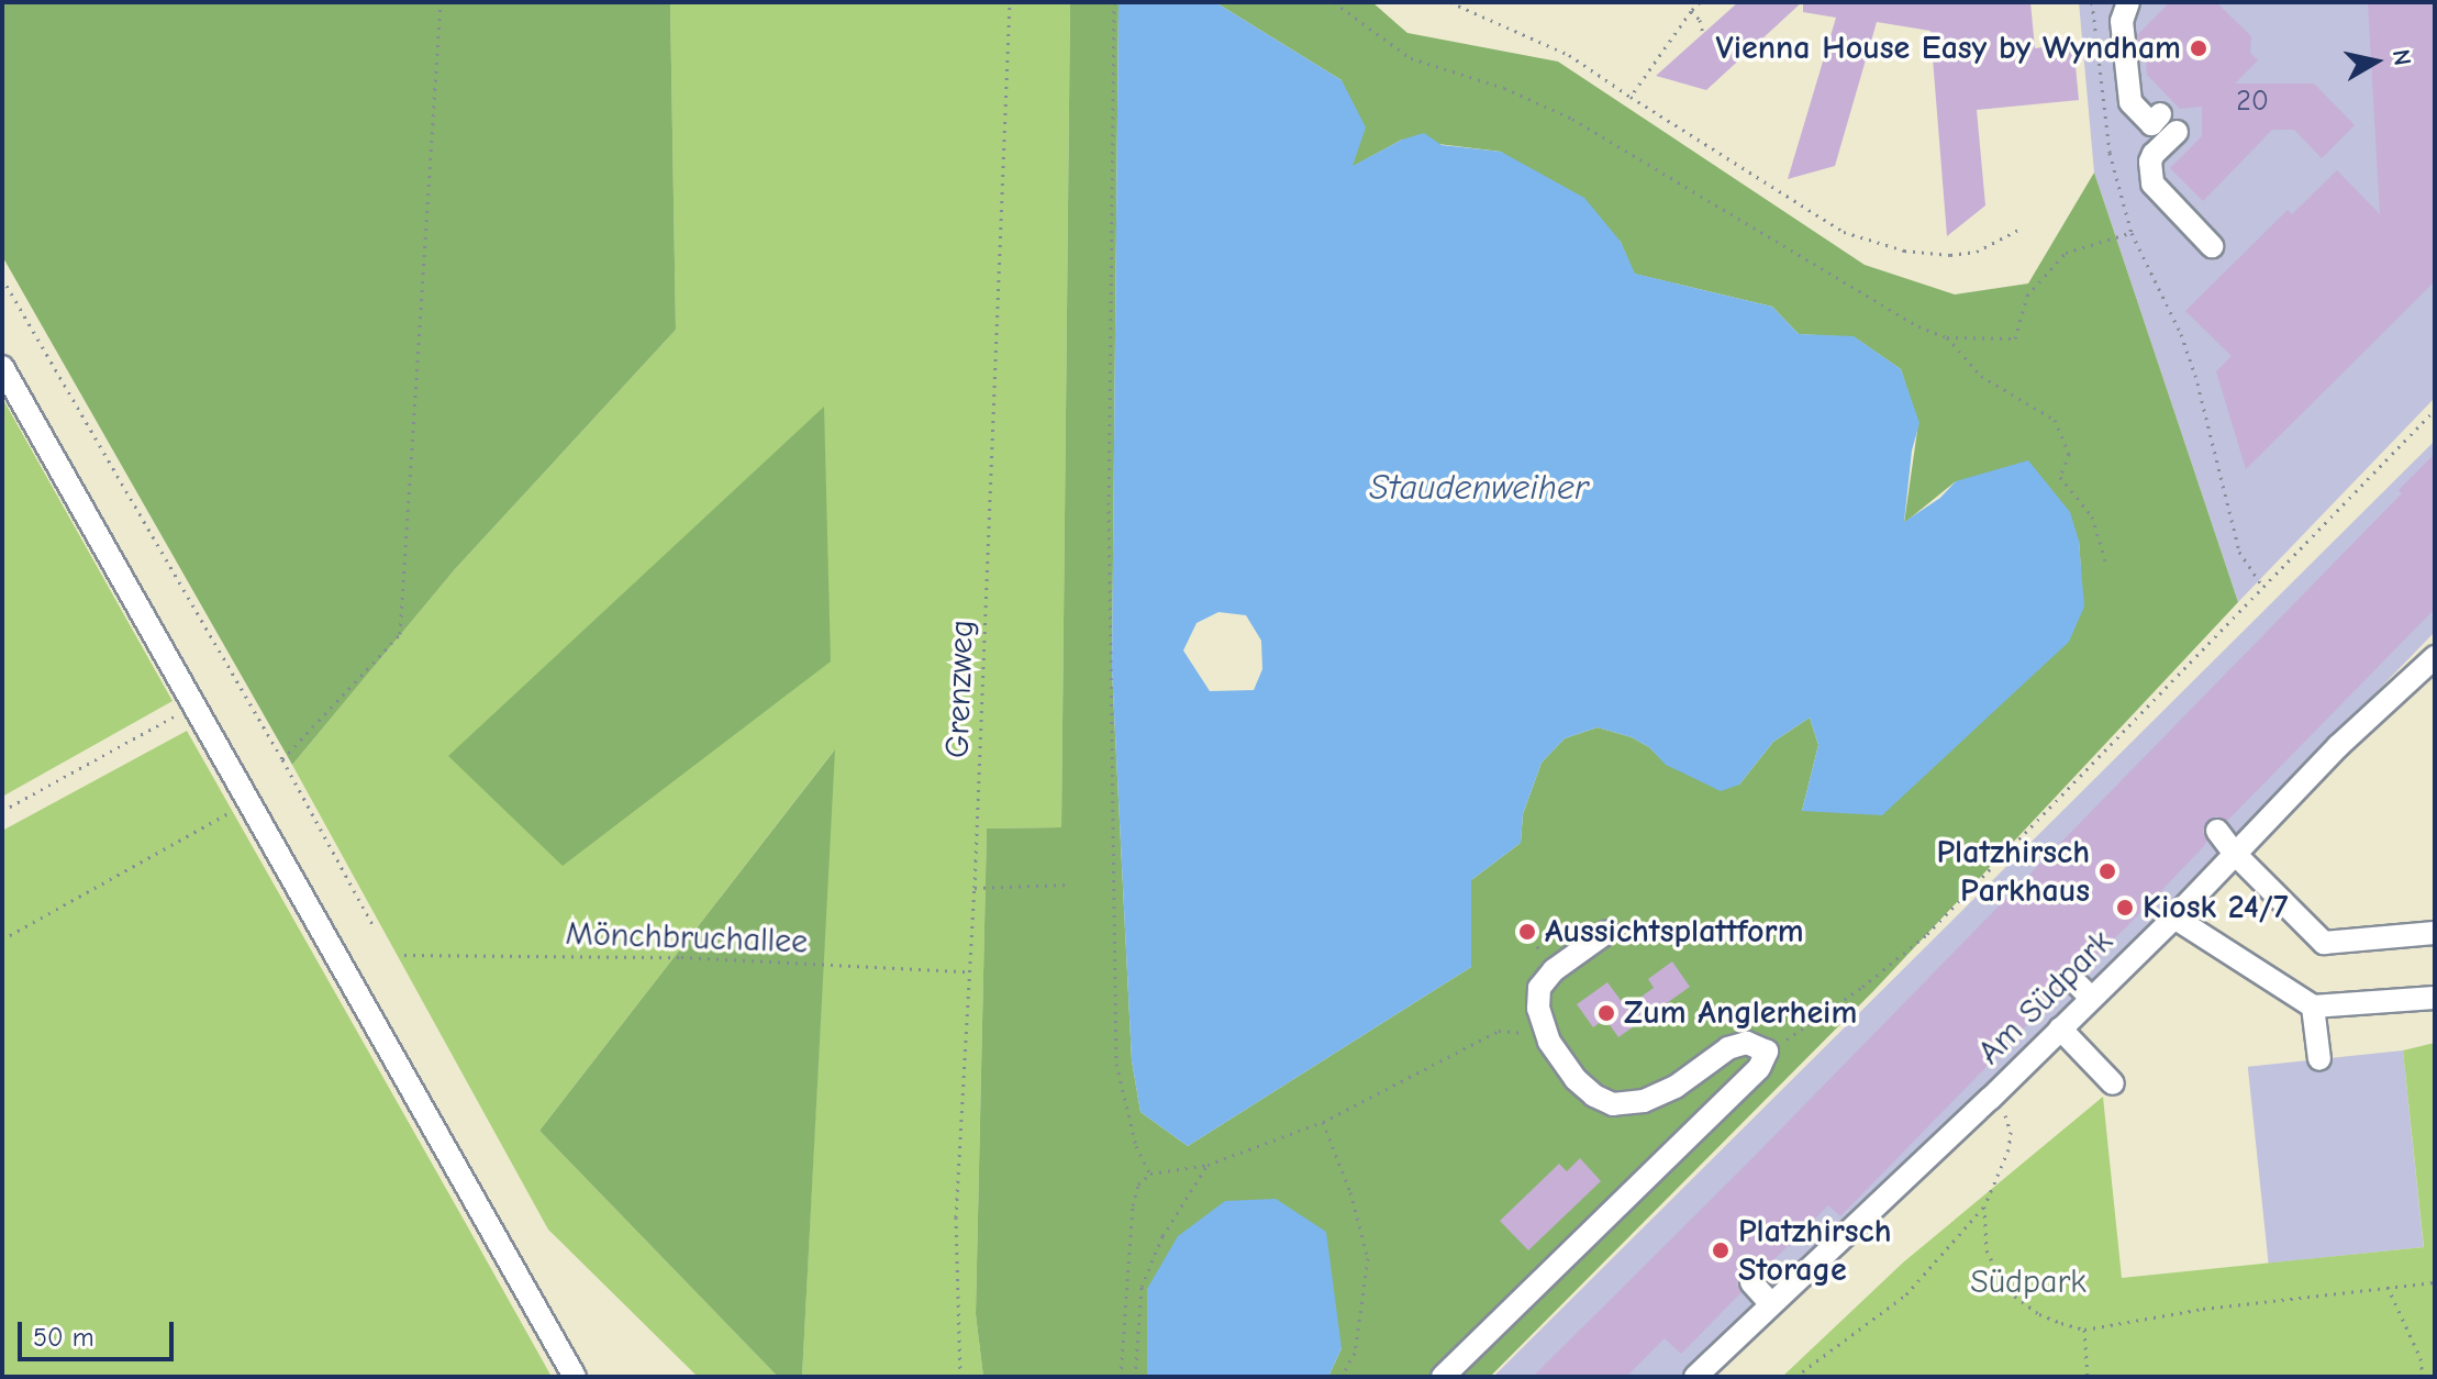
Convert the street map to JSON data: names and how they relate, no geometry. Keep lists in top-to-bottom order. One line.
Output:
{"streets":{"street":["Am Südpark"],"path":["Grenzweg","Mönchbruchallee"]},"crossings":[["Grenzweg","Mönchbruchallee"]],"water":["Staudenweiher"],"parks":["Südpark"],"places":["Vienna House Easy by Wyndham","Platzhirsch Parkhaus","Kiosk 24/7","Aussichtsplattform","Zum Anglerheim","Platzhirsch Storage"],"house_numbers":["20"],"scale_bar":"50 m","north":"right"}
